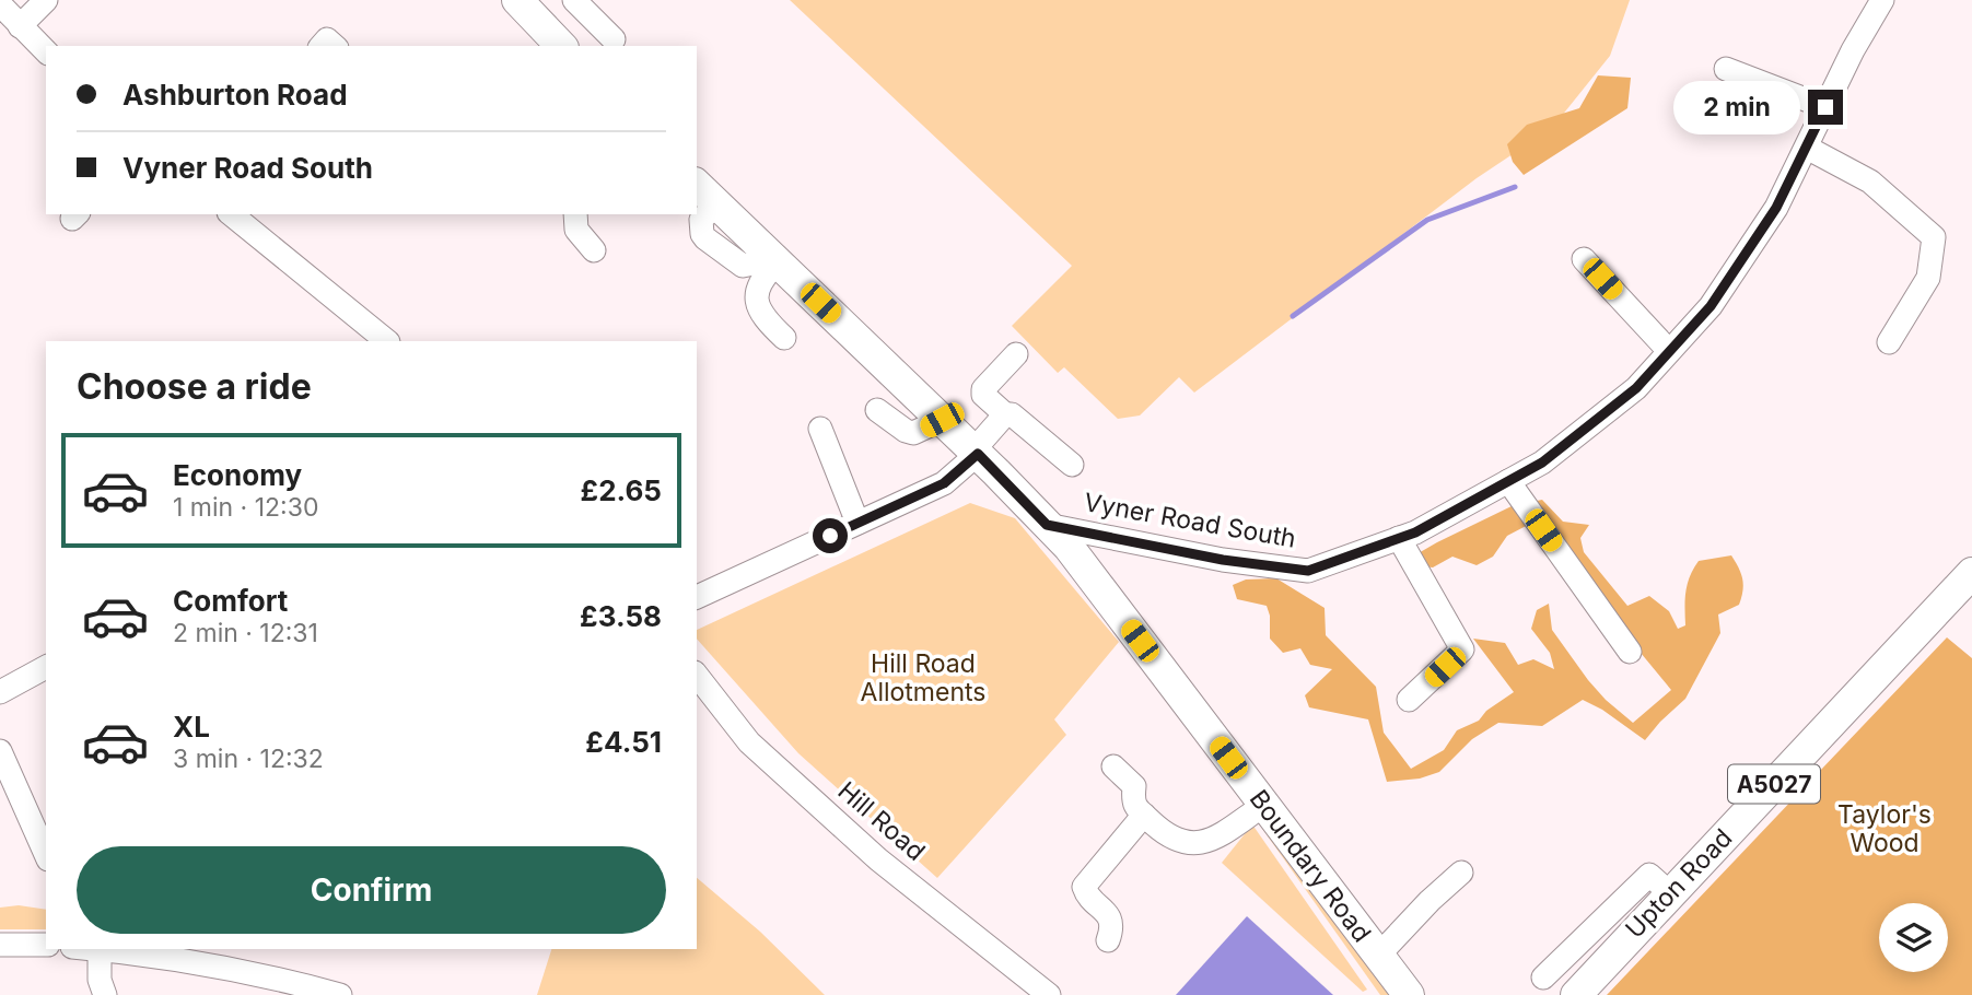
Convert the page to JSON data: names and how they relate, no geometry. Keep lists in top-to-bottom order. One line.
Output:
{"streets":{"main road":["A5027","Boundary Road","Upton Road"],"street":["Vyner Road South","Hill Road"]},"crossings":[["Vyner Road South","Boundary Road"]],"parks":["Hill Road Allotments","Taylor's Wood"],"page":{"banner":["Ashburton Road","Vyner Road South"],"bubble":"2 min","heading":"Choose a ride","list":[{"name":"Economy","note":"1 min · 12:30","value":"£2.65"},{"name":"Comfort","note":"2 min · 12:31","value":"£3.58"},{"name":"XL","note":"3 min · 12:32","value":"£4.51"}],"buttons":"Confirm"}}
